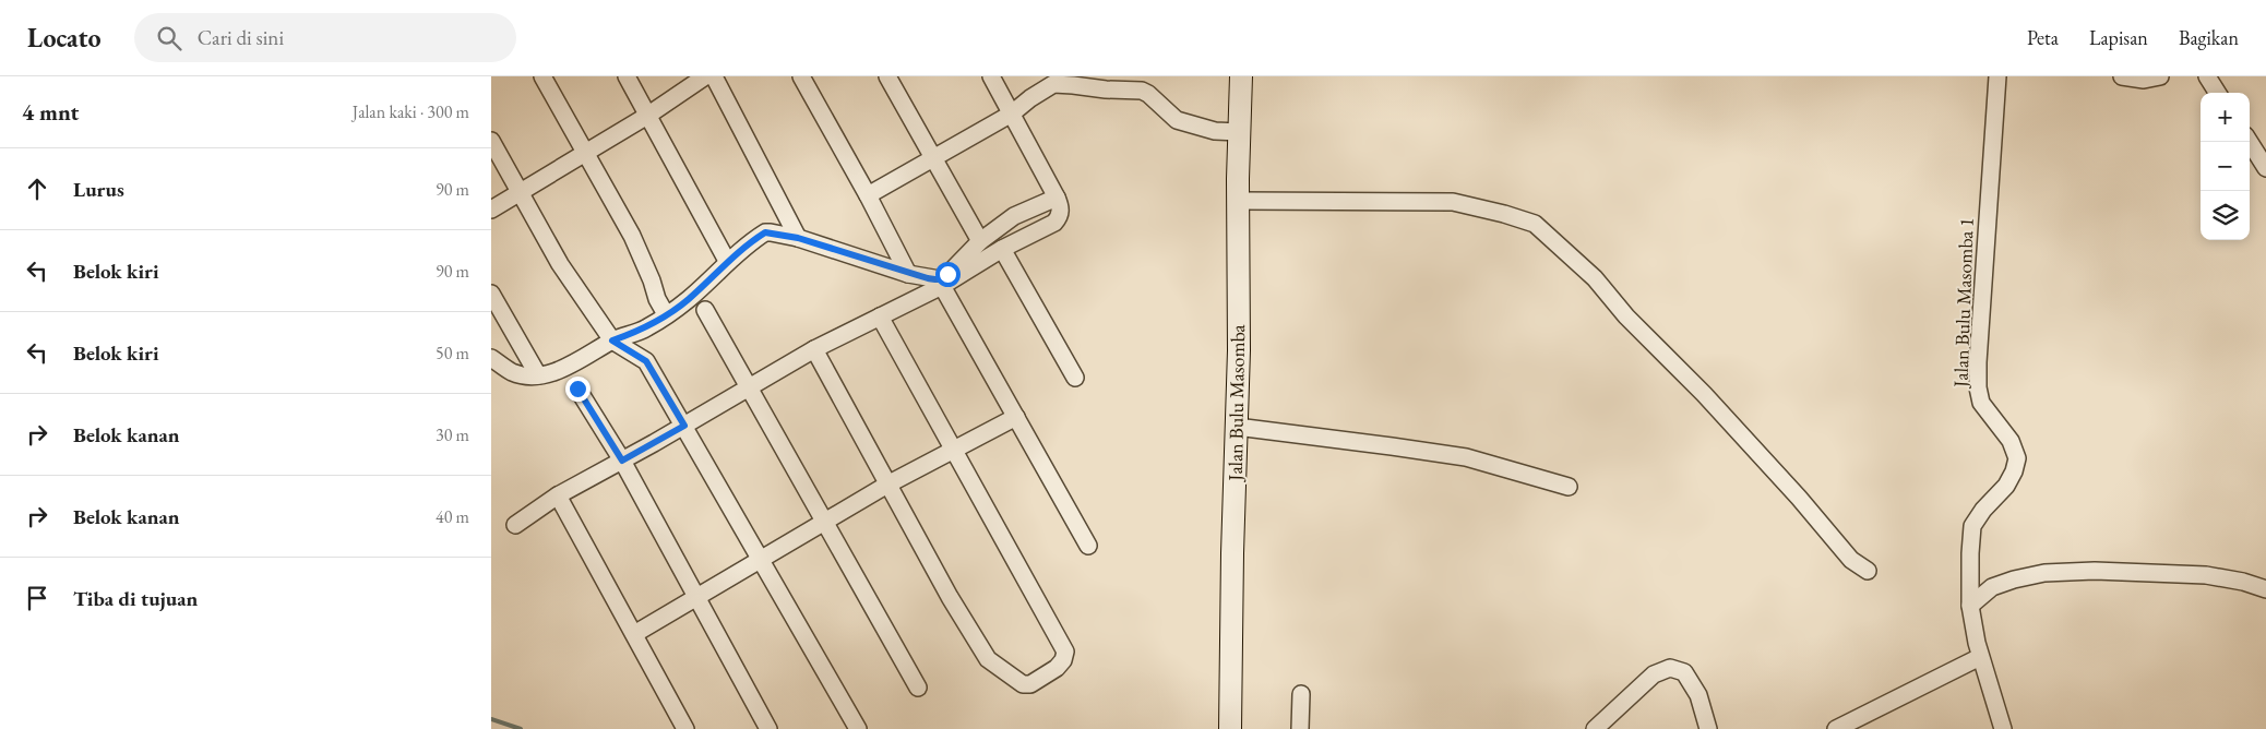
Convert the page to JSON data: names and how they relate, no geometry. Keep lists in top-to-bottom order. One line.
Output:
{"streets":{"street":["Jalan Bulu Masomba 1","Jalan Bulu Masomba"]},"page":{"header":"Locato","search":"Cari di sini","nav":["Peta","Lapisan","Bagikan"],"heading":["4 mnt","Jalan kaki · 300 m"],"map_buttons":["+","−"],"list":[["Lurus","90 m"],["Belok kiri","90 m"],["Belok kiri","50 m"],["Belok kanan","30 m"],["Belok kanan","40 m"],"Tiba di tujuan"]}}
